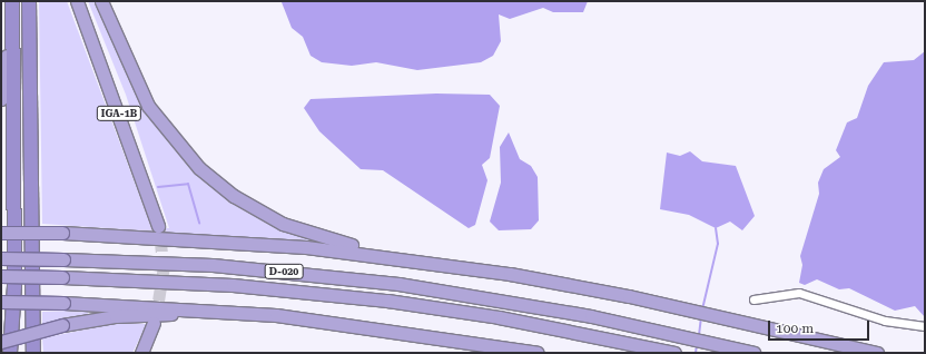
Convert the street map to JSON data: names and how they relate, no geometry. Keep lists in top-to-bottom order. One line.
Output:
{"streets":{"highway":["IGA-1B","D-020"]},"scale_bar":"100 m"}
